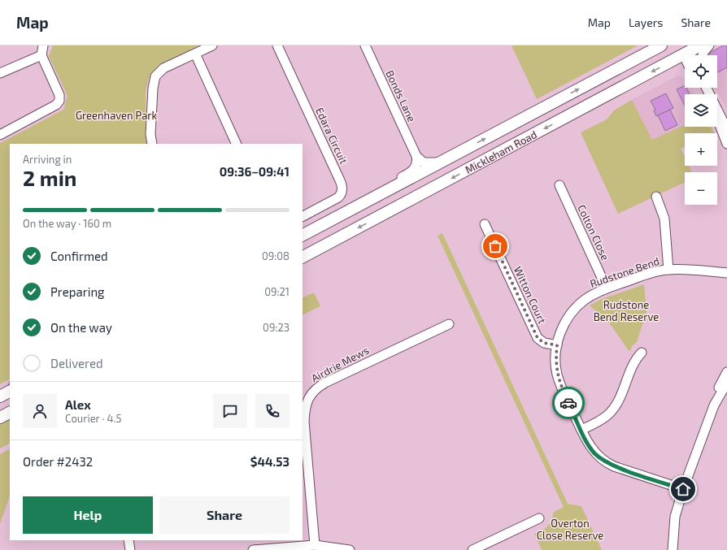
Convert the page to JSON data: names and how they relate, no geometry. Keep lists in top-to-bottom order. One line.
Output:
{"streets":{"main road":["Mickleham Road"],"street":["Bonds Lane","Edara Circuit","Colton Close","Rudstone Bend","Witton Court","Airdrie Mews"]},"crossings":[["Colton Close","Rudstone Bend"],["Rudstone Bend","Witton Court"]],"parks":["Greenhaven Park","Rudstone Bend Reserve","Overton Close Reserve"],"page":{"header":"Map","nav":["Map","Layers","Share"],"map_buttons":["+","−"],"heading":["2 min","Arriving in","09:36–09:41"],"panel":["Alex","Courier · 4.5","Order #2432","$44.53"],"bar":"On the way · 160 m","list":[["Confirmed","09:08"],["Preparing","09:21"],["On the way","09:23"],"Delivered"],"buttons":["Help","Share"]}}
